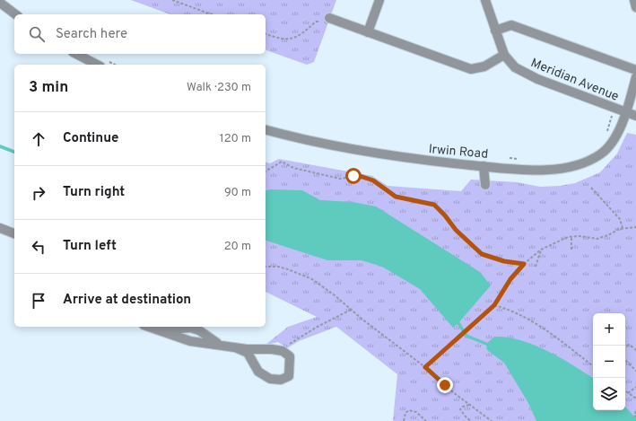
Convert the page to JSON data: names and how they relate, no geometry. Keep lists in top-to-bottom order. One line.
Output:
{"streets":{"street":["Meridian Avenue","Irwin Road"]},"crossings":[["Meridian Avenue","Irwin Road"]],"page":{"search":"Search here","heading":["3 min","Walk · 230 m"],"list":[["Continue","120 m"],["Turn right","90 m"],["Turn left","20 m"],"Arrive at destination"],"map_buttons":["+","−"]}}
